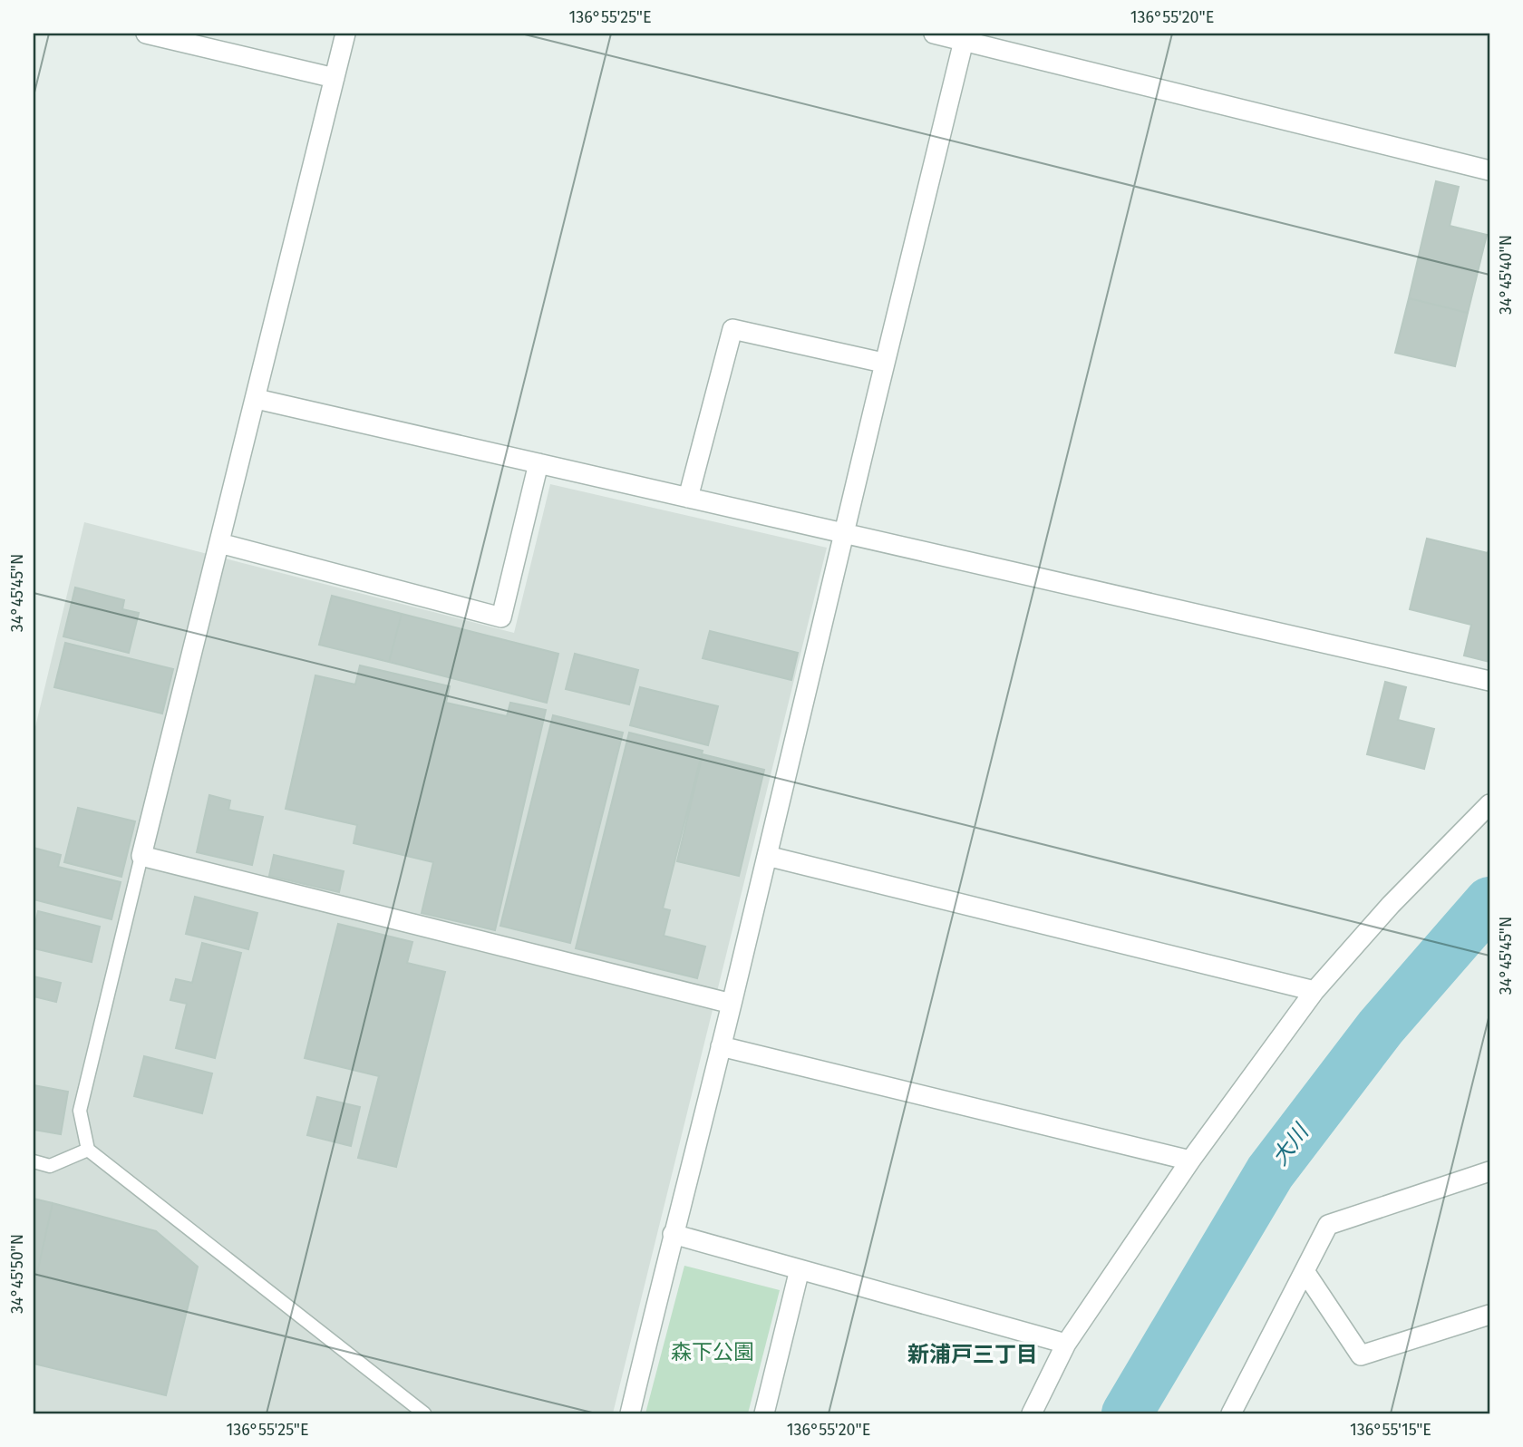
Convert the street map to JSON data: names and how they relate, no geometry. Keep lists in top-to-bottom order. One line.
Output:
{"districts":["新浦戸三丁目"],"water":["大川"],"parks":["森下公園"],"coordinates":["136°55'25\"E","136°55'20\"E","34°45'40\"N","34°45'45\"N","34°45'50\"N","136°55'15\"E"]}
